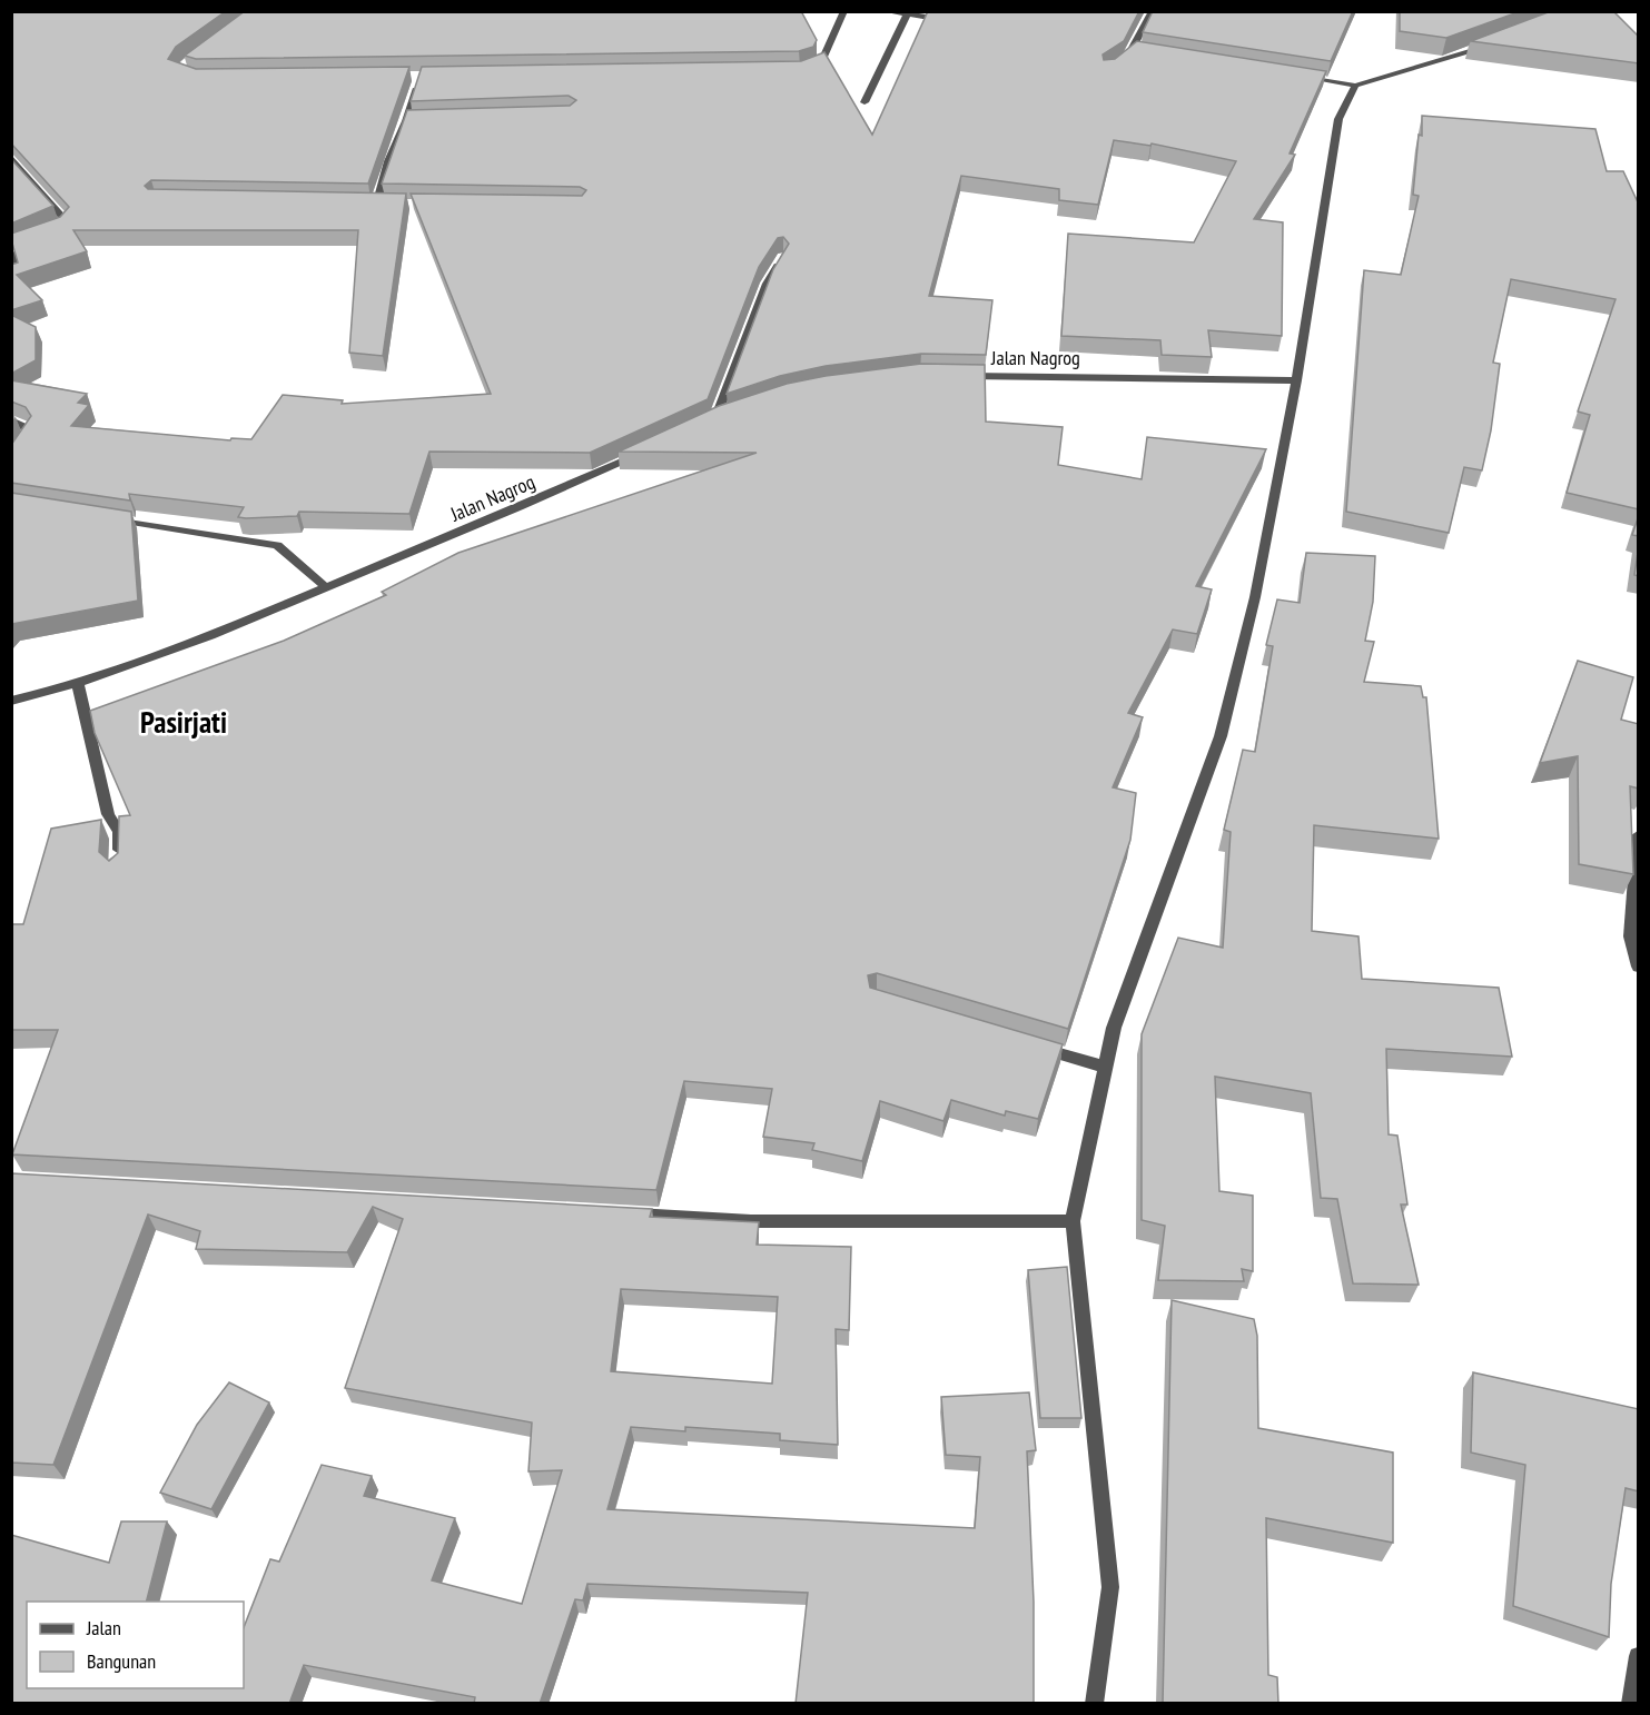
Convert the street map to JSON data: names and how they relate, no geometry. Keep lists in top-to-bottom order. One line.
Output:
{"streets":{"street":["Jalan Nagrog"]},"districts":["Pasirjati"],"legend":["Jalan","Bangunan"]}
